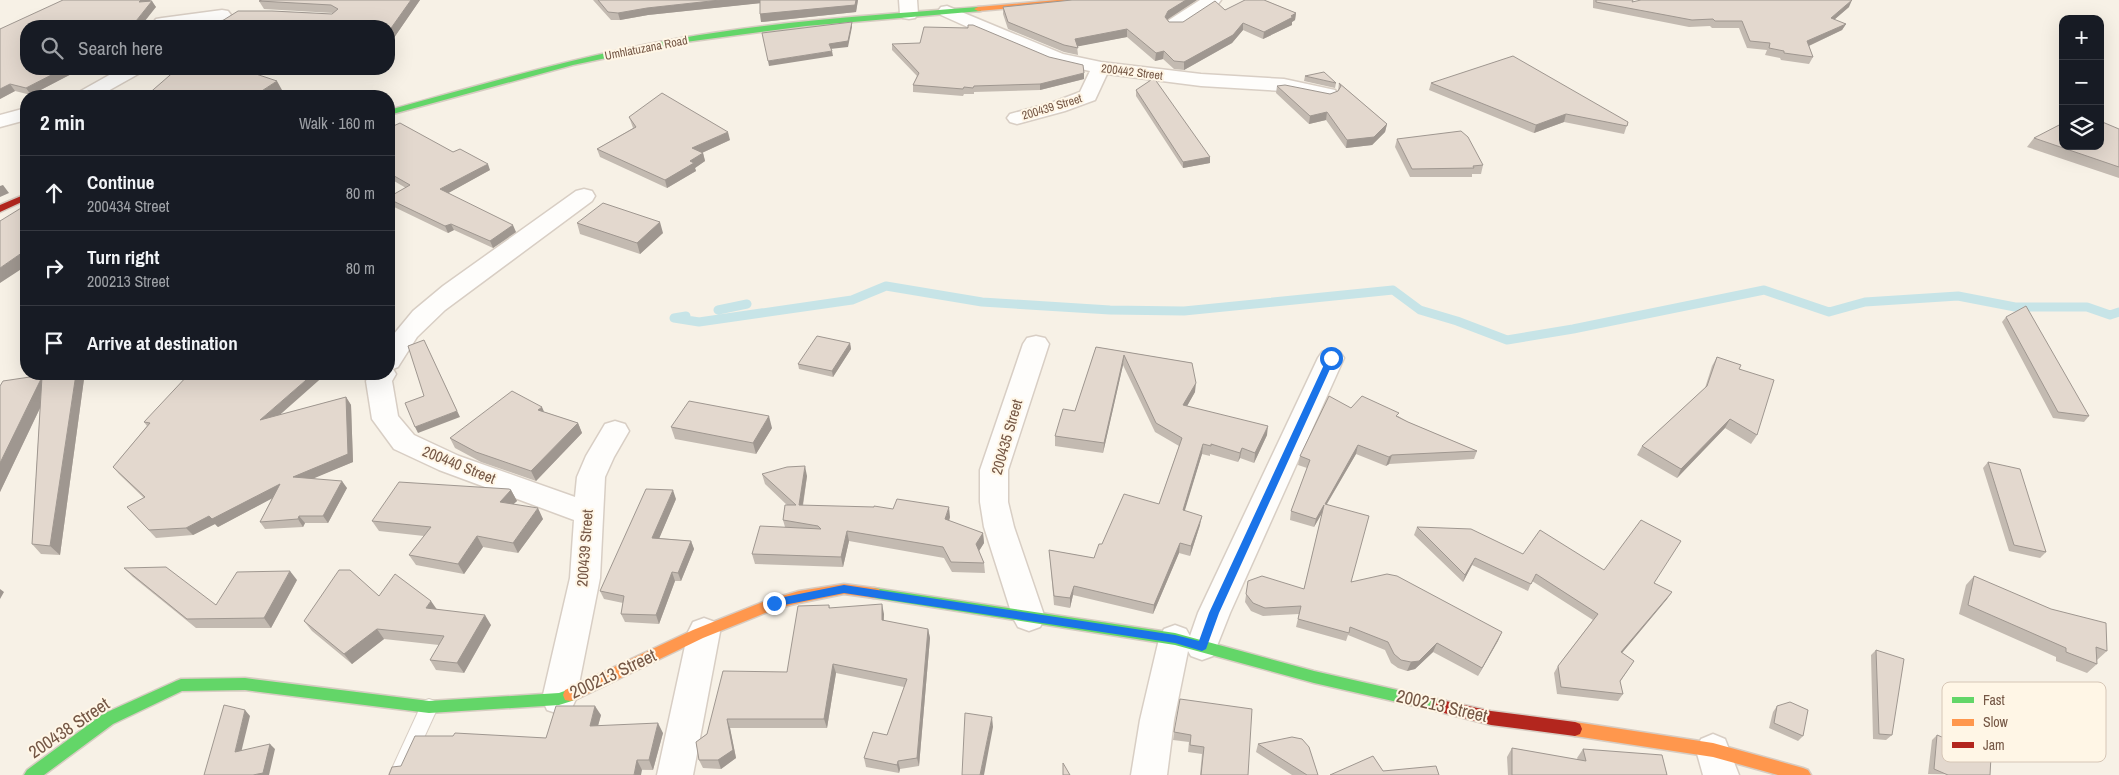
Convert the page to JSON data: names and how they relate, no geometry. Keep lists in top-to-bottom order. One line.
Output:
{"streets":{"street":["Umhlatuzana Road","200442 Street","200439 Street","200435 Street","200440 Street","200213 Street","200438 Street"]},"crossings":[["Umhlatuzana Road","200442 Street"],["200442 Street","200439 Street"],["200439 Street","200440 Street"],["200439 Street","200213 Street"],["200435 Street","200213 Street"],["200213 Street","200438 Street"]],"legend":["Fast","Slow","Jam"],"page":{"map_buttons":["+","−"],"search":"Search here","heading":["2 min","Walk · 160 m"],"list":[["Continue","200434 Street","80 m"],["Turn right","200213 Street","80 m"],"Arrive at destination"]}}
